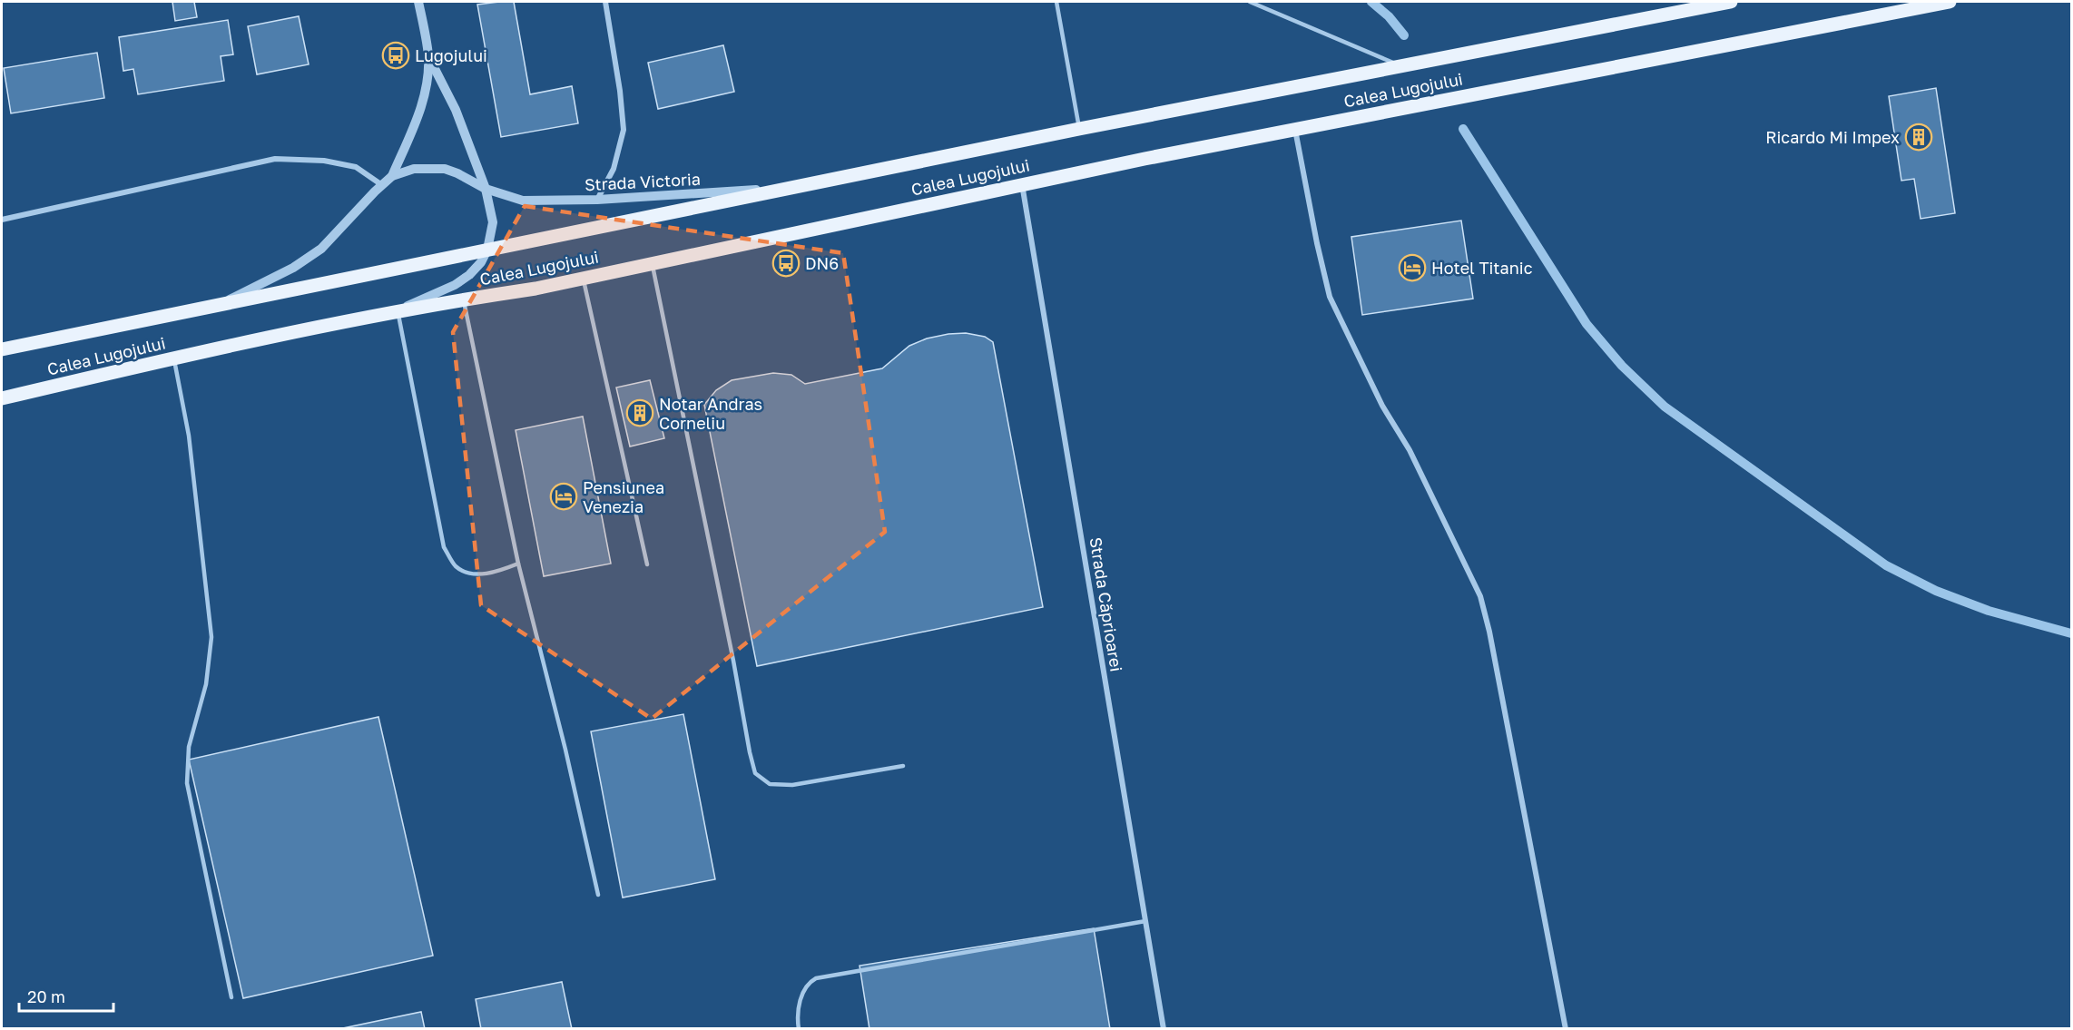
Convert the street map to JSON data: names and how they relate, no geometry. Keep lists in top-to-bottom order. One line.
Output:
{"streets":{"main road":["Calea Lugojului"],"street":["Strada Victoria","Strada Căprioarei"]},"crossings":[["Calea Lugojului","Strada Victoria"],["Calea Lugojului","Strada Căprioarei"]],"places":{"bus stop":["Lugojului","DN6"],"building":["Ricardo Mi Impex","Notar Andras Corneliu"],"hotel":["Hotel Titanic","Pensiunea Venezia"]},"scale_bar":"20 m"}
